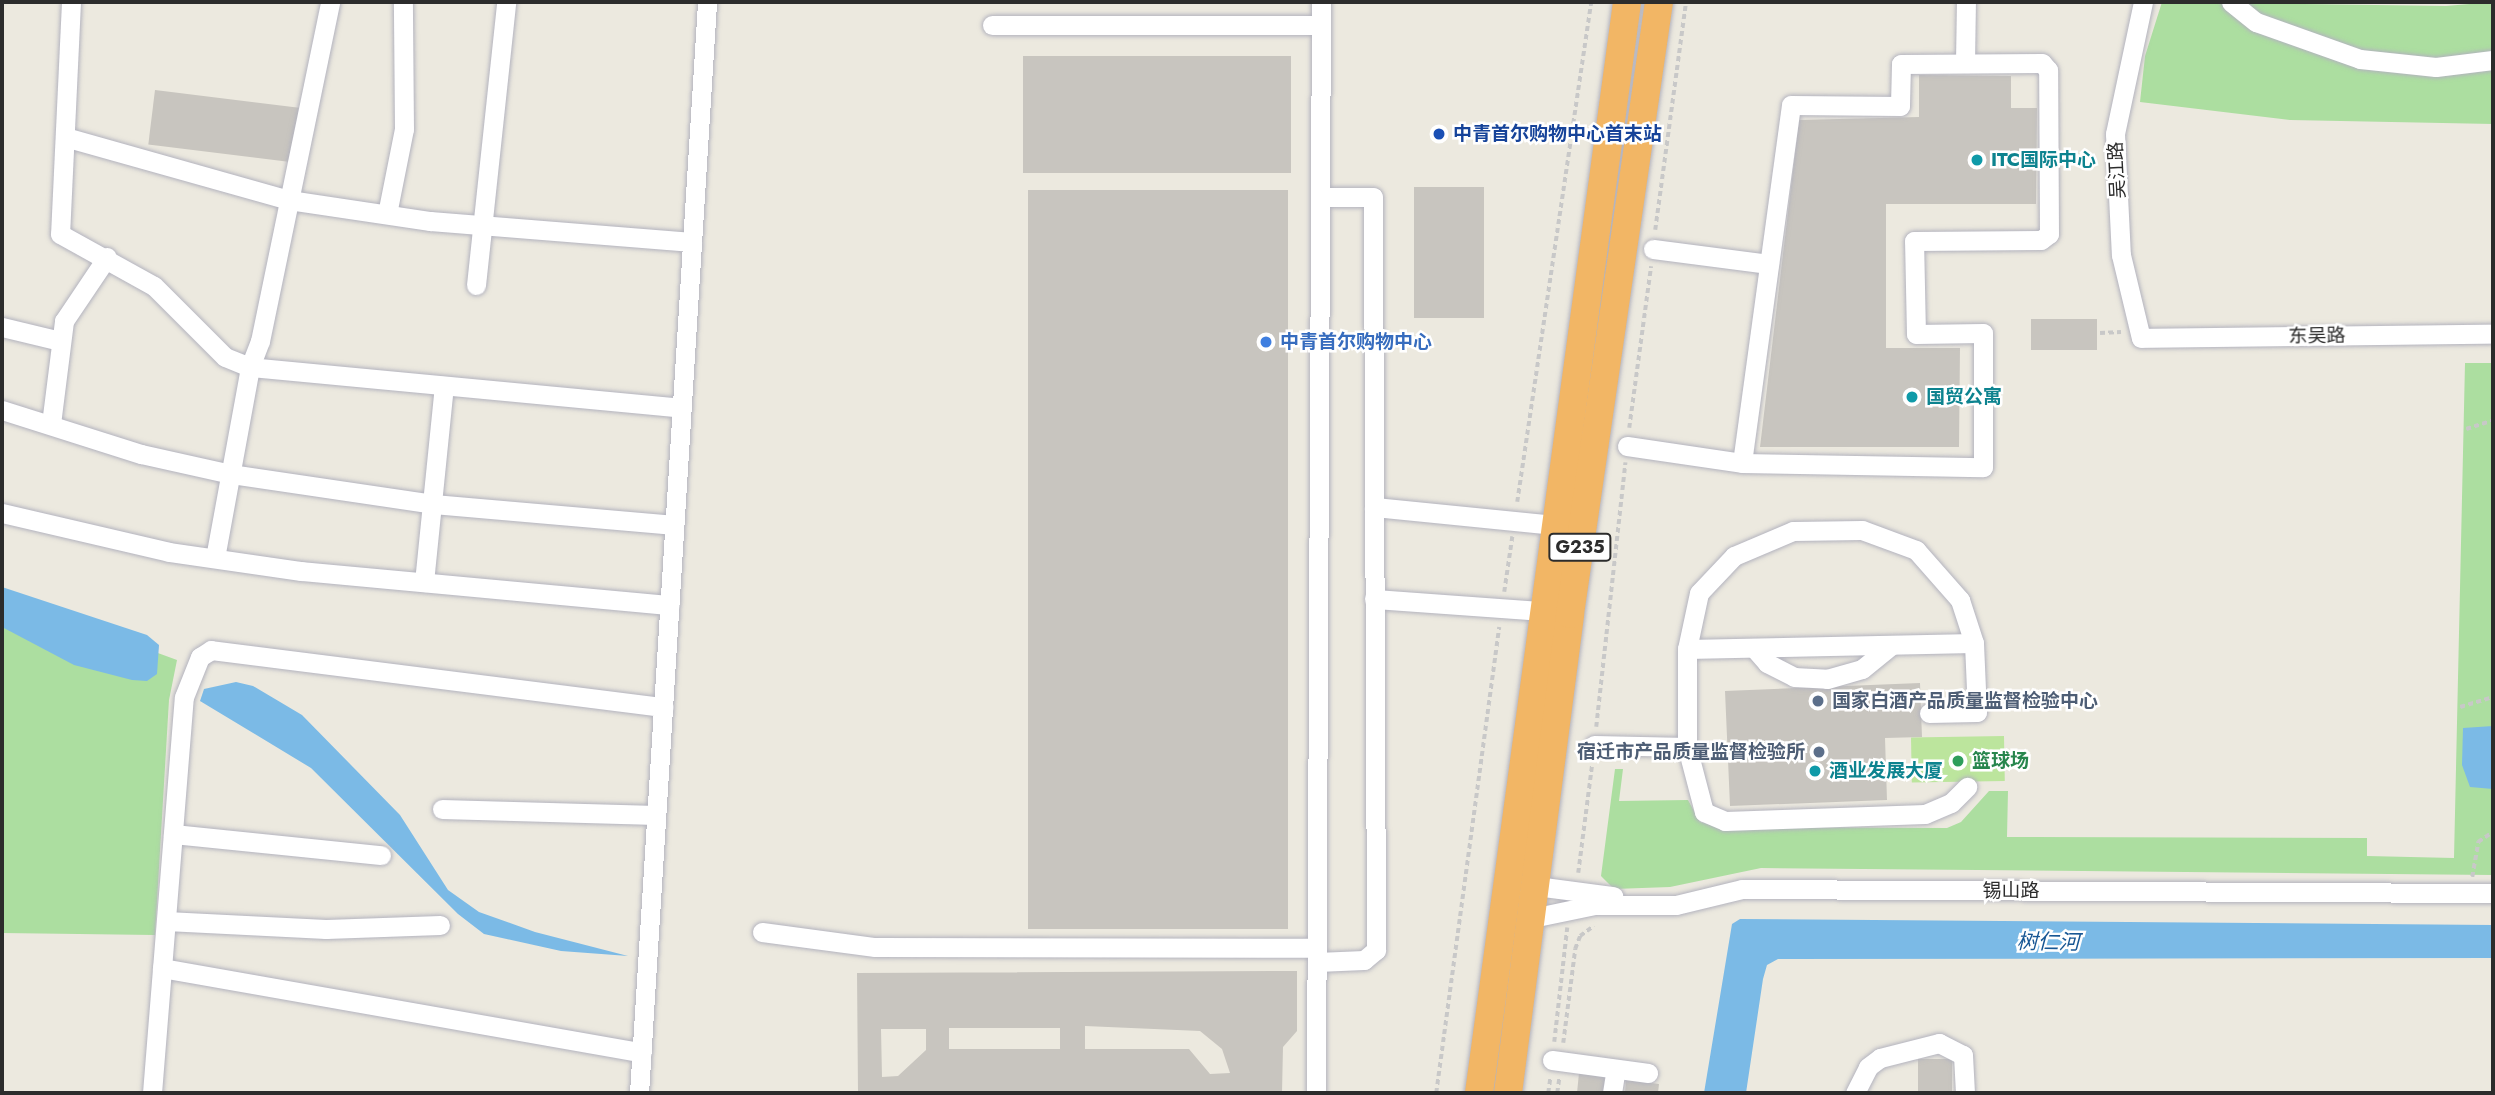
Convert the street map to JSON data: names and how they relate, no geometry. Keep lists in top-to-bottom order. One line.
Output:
{"streets":{"highway":["G235"],"street":["吴江路","东吴路","锡山路"]},"crossings":[["吴江路","东吴路"],["G235","锡山路"]],"water":["树仁河"],"places":["中青首尔购物中心首末站","ITC国际中心","中青首尔购物中心","国贸公寓","国家白酒产品质量监督检验中心","宿迁市产品质量监督检验所","篮球场","酒业发展大厦"]}
